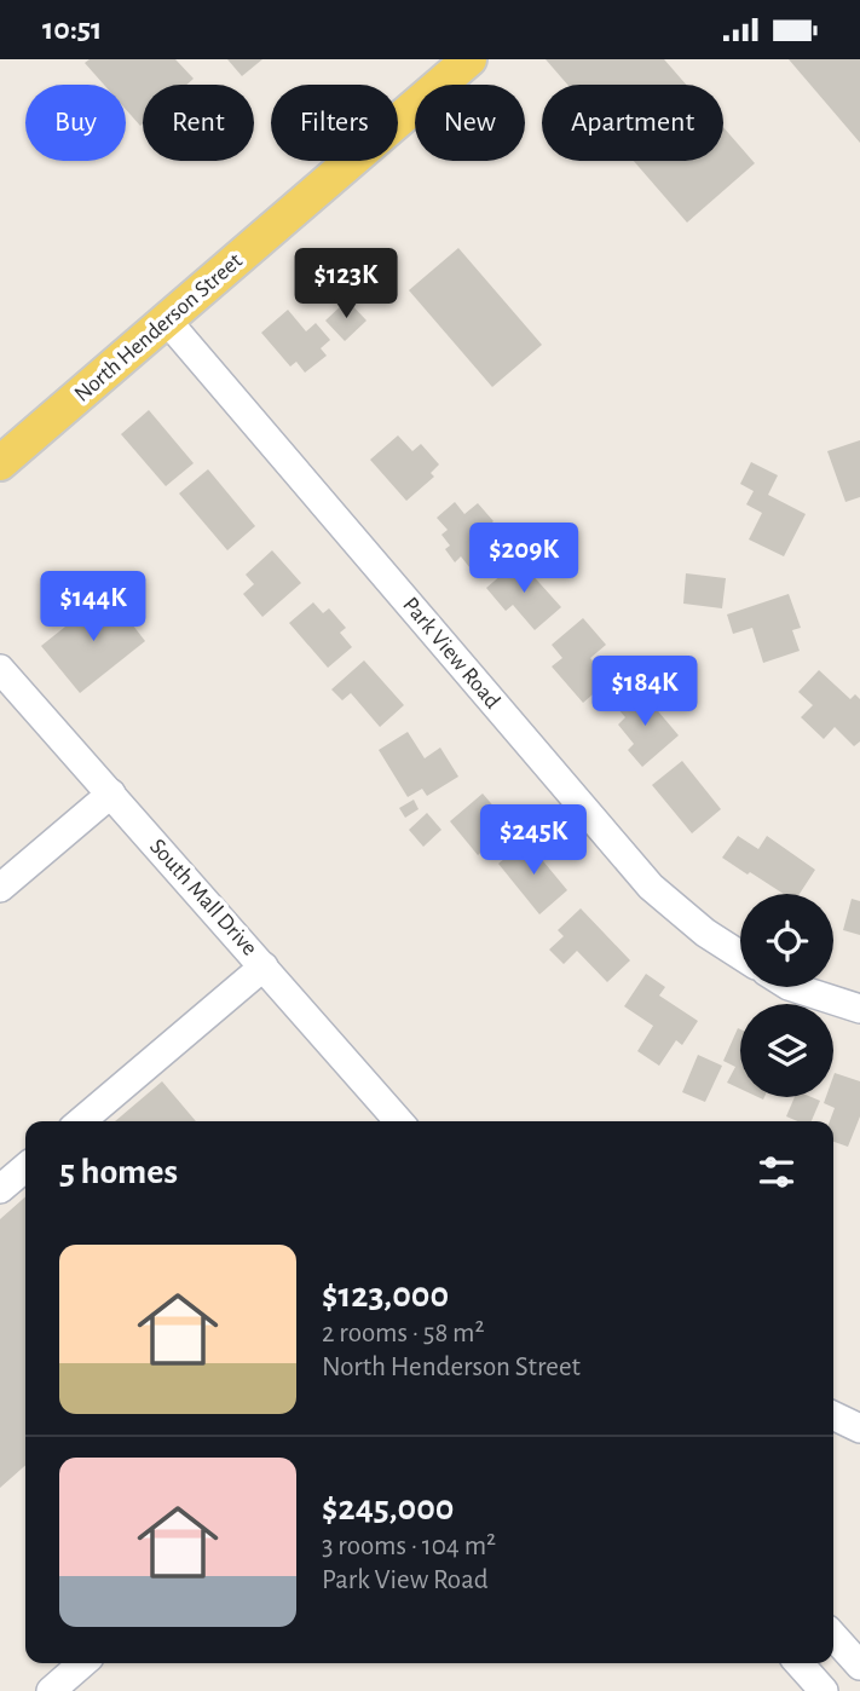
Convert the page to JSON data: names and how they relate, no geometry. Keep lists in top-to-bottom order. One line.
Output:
{"streets":{"main road":["North Henderson Street"],"street":["Park View Road","South Mall Drive"]},"crossings":[["North Henderson Street","Park View Road"]],"page":{"status":"10:51","chip":["Buy","Rent","Filters","New","Apartment"],"price":["$123K","$209K","$144K","$184K","$245K"],"heading":"5 homes","list":[{"name":"$123,000","note":"2 rooms · 58 m² · North Henderson Street"},{"name":"$245,000","note":"3 rooms · 104 m² · Park View Road"}]}}
